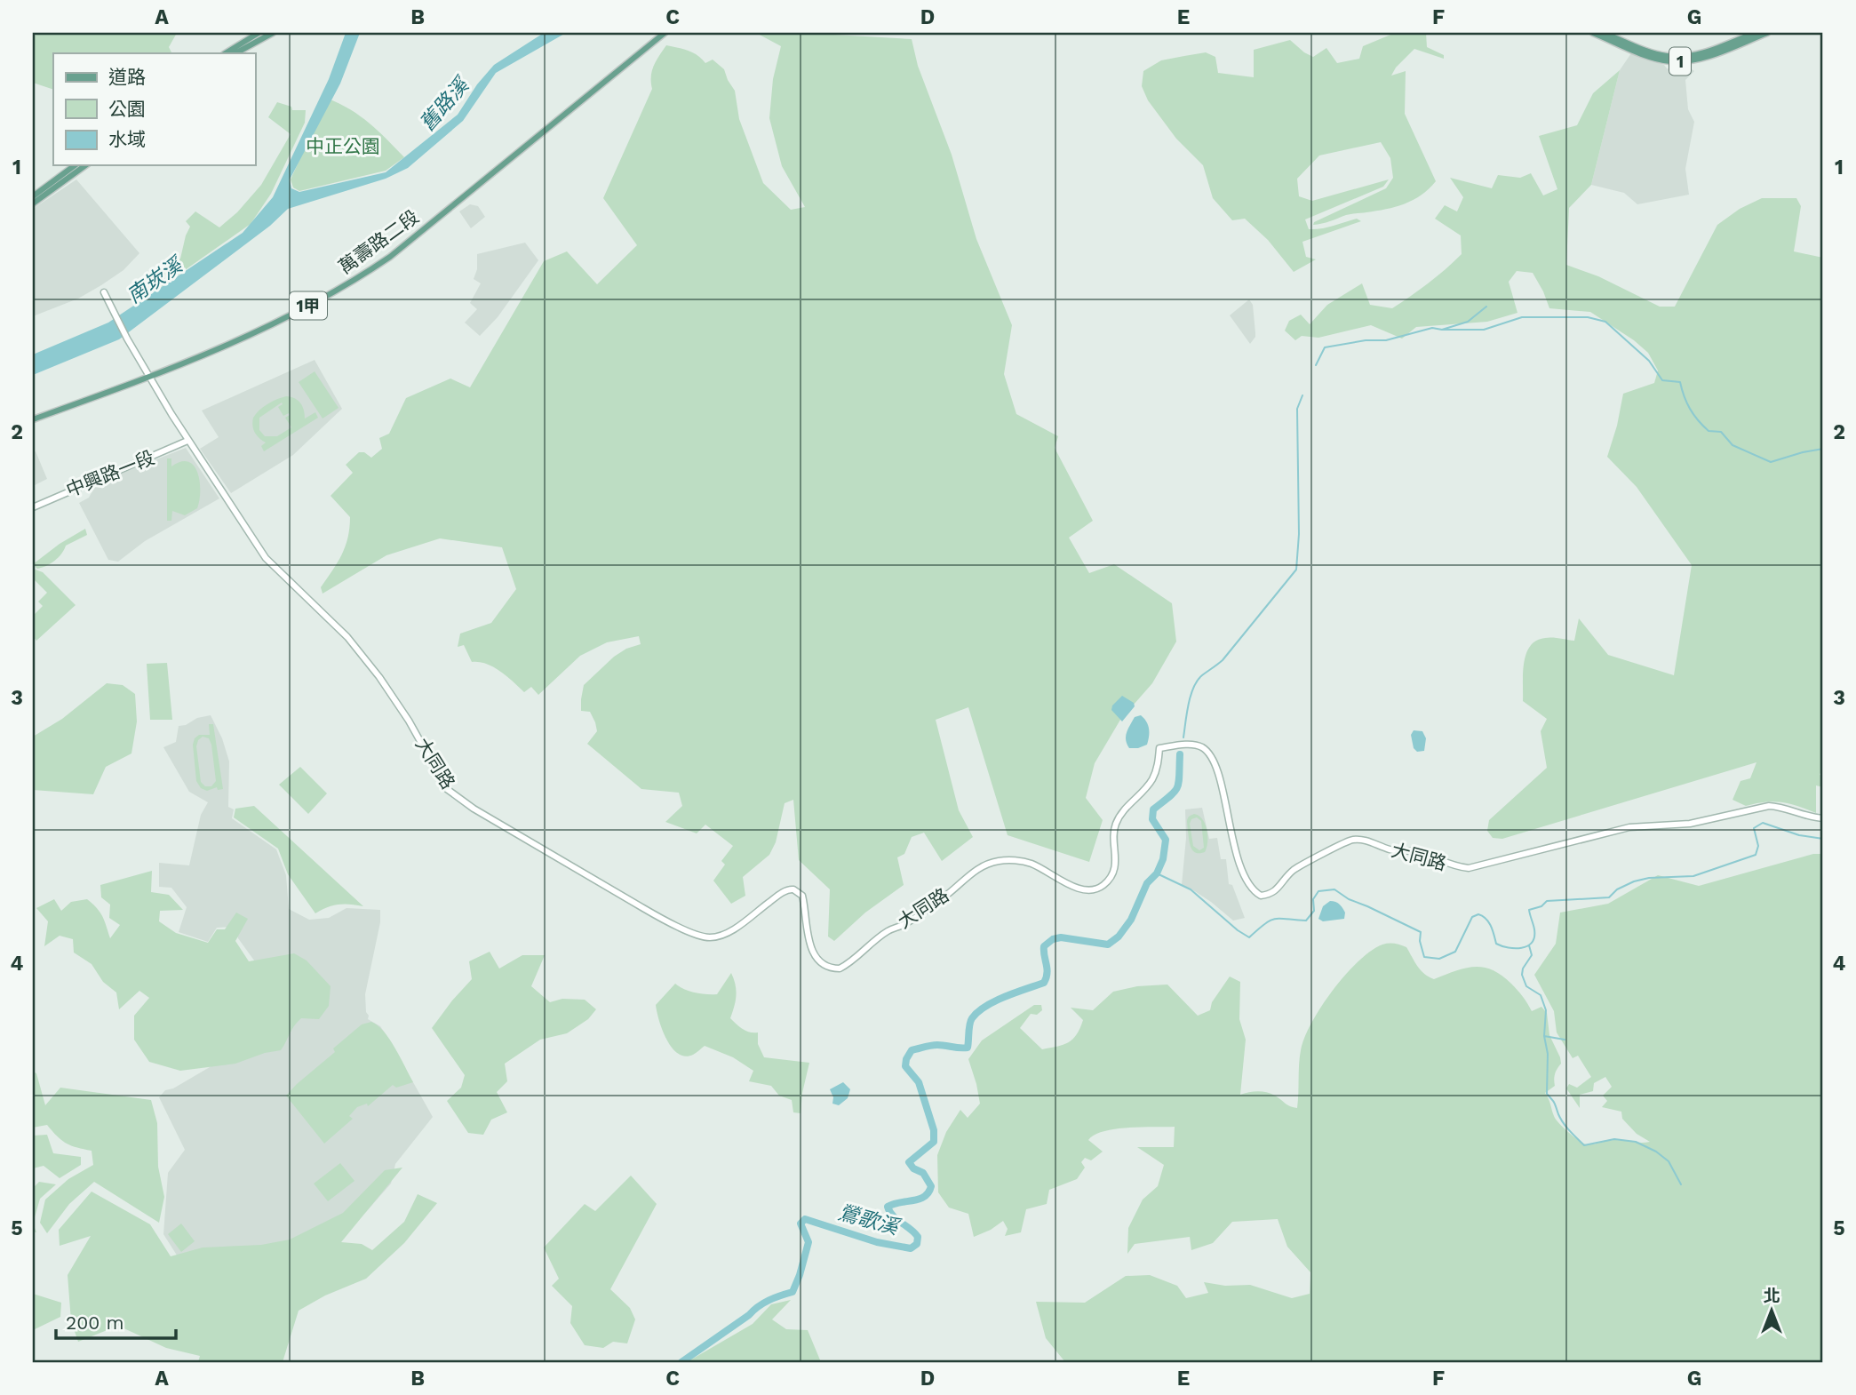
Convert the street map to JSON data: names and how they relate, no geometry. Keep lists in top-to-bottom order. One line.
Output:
{"streets":{"main road":["1","萬壽路二段","1甲"],"street":["中興路一段","大同路"]},"crossings":[["萬壽路二段","大同路"],["中興路一段","大同路"]],"water":["舊路溪","南崁溪","鶯歌溪"],"parks":["中正公園"],"legend":["道路","公園","水域"],"scale_bar":"200 m","north":"top","grid":{"columns":["A","B","C","D","E","F","G"],"rows":["1","2","3","4","5"]}}
